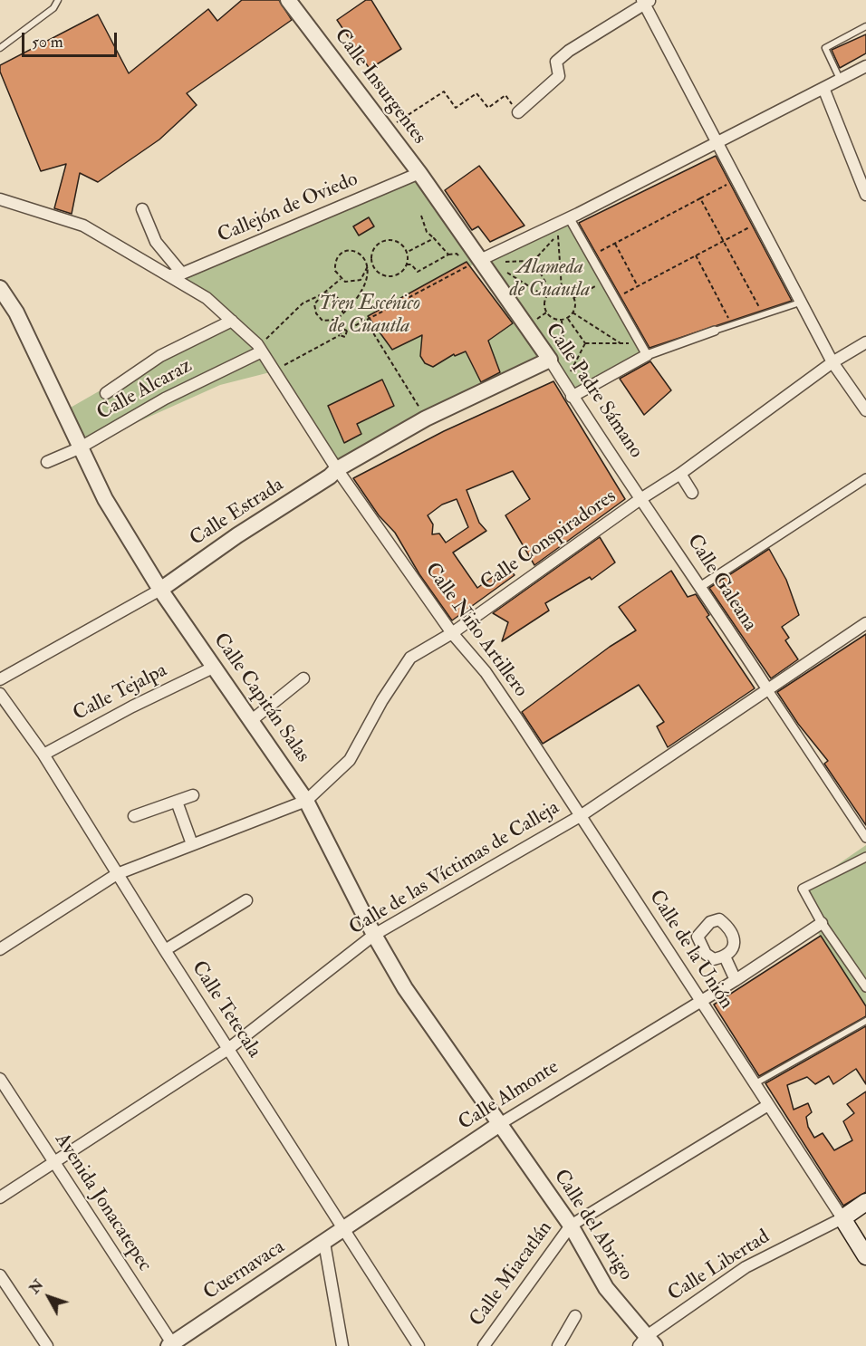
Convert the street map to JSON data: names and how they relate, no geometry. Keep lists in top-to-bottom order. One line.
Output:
{"streets":{"street":["Calle Insurgentes","Callejón de Oviedo","Calle Alcaraz","Calle Padre Sámano","Calle Estrada","Calle Conspiradores","Calle Galeana","Calle Niño Artillero","Calle Tejalpa","Calle Capitán Salas","Calle de las Víctimas de Calleja","Calle de la Unión","Calle Tetecala","Calle Almonte","Avenida Jonacatepec","Calle del Abrigo","Calle Libertad","Cuernavaca","Calle Miacatlán"]},"crossings":[["Calle Insurgentes","Callejón de Oviedo"],["Calle Insurgentes","Calle Padre Sámano"],["Callejón de Oviedo","Calle Padre Sámano"],["Callejón de Oviedo","Calle Niño Artillero"],["Calle Alcaraz","Calle Niño Artillero"],["Calle Alcaraz","Calle Capitán Salas"],["Calle Padre Sámano","Calle Estrada"],["Calle Padre Sámano","Calle Conspiradores"],["Calle Padre Sámano","Calle Galeana"],["Calle Estrada","Calle Niño Artillero"],["Calle Estrada","Calle Capitán Salas"],["Calle Conspiradores","Calle Galeana"],["Calle Conspiradores","Calle Niño Artillero"],["Calle Conspiradores","Calle Capitán Salas"],["Calle Galeana","Calle de las Víctimas de Calleja"],["Calle Niño Artillero","Calle de las Víctimas de Calleja"],["Calle Niño Artillero","Calle de la Unión"],["Calle Tejalpa","Calle Capitán Salas"],["Calle Tejalpa","Calle Tetecala"],["Calle Capitán Salas","Calle de las Víctimas de Calleja"],["Calle Capitán Salas","Calle Almonte"],["Calle Capitán Salas","Calle del Abrigo"],["Calle de las Víctimas de Calleja","Calle de la Unión"],["Calle de las Víctimas de Calleja","Calle Tetecala"],["Calle de las Víctimas de Calleja","Avenida Jonacatepec"],["Calle de la Unión","Calle Almonte"],["Calle de la Unión","Calle Libertad"],["Calle Tetecala","Calle Almonte"],["Calle Tetecala","Cuernavaca"],["Calle Almonte","Calle del Abrigo"],["Calle Almonte","Cuernavaca"],["Avenida Jonacatepec","Cuernavaca"],["Calle del Abrigo","Calle Libertad"],["Calle del Abrigo","Calle Miacatlán"]],"parks":["Alameda de Cuautla","Tren Escénico de Cuautla"],"scale_bar":"50 m","north":"top left"}
